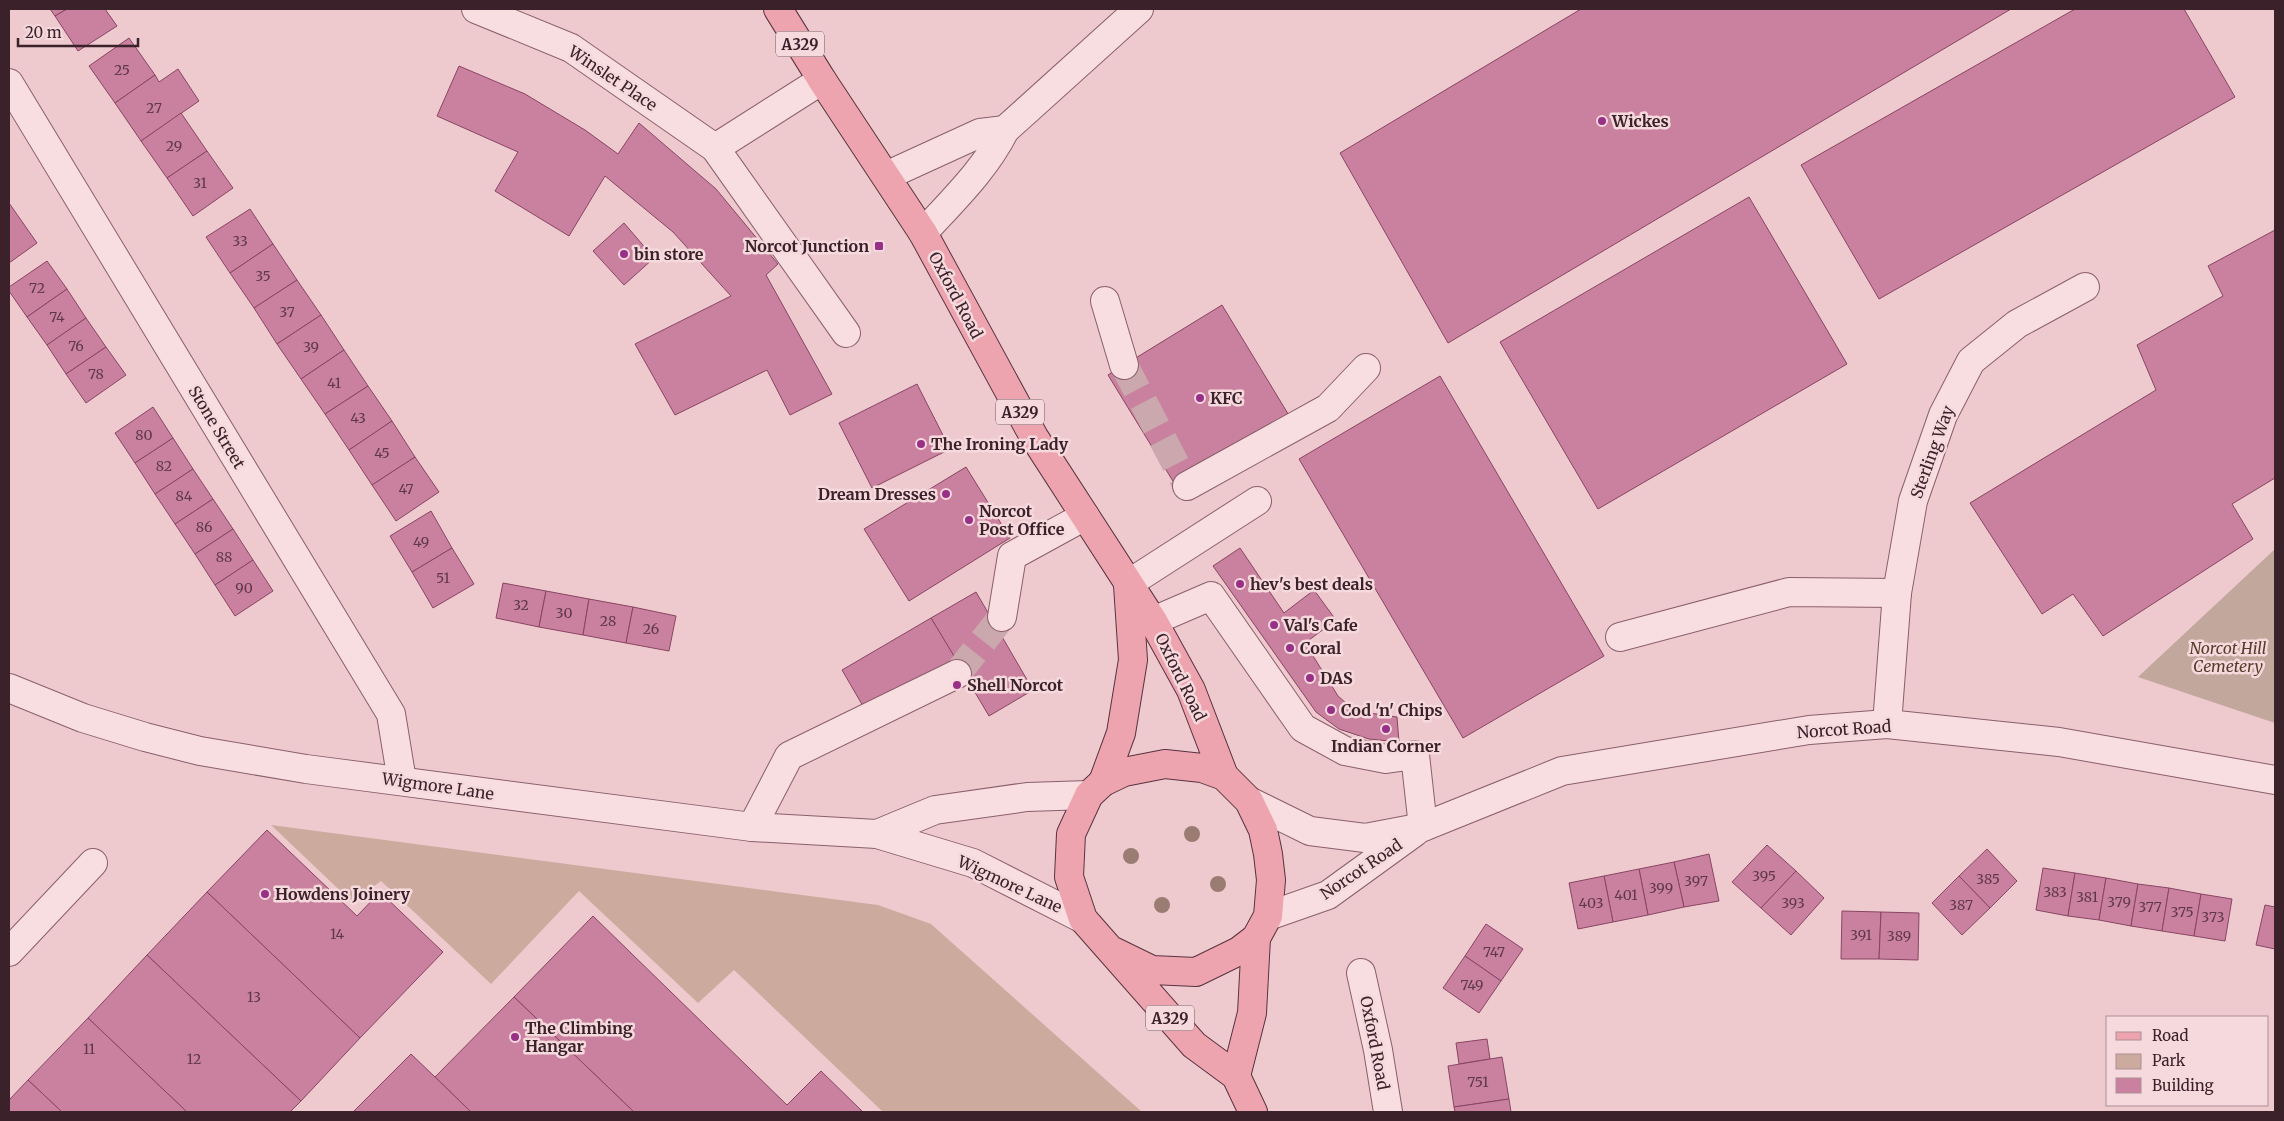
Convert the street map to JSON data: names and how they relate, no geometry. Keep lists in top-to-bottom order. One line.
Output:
{"streets":{"main road":["A329","Oxford Road"],"street":["Winslet Place","Stone Street","Sterling Way","Norcot Road","Wigmore Lane"]},"crossings":[["Oxford Road","Wigmore Lane"],["Stone Street","Wigmore Lane"],["Sterling Way","Norcot Road"]],"parks":["Norcot Hill Cemetery"],"places":{"other":["Wickes","bin store","KFC","The Ironing Lady","Dream Dresses","Norcot Post Office","hev's best deals","Val's Cafe","Coral","DAS","Shell Norcot","Cod 'n' Chips","Indian Corner","Howdens Joinery","The Climbing Hangar"],"transit":["Norcot Junction"]},"house_numbers":["25","27","29","31","33","35","72","37","74","76","39","78","41","43","80","45","82","47","84","86","49","88","51","90","32","30","28","26","395","385","397","399","383","401","381","379","403","393","387","377","375","373","14","391","389","747","749","13","11","12","751"],"legend":["Road","Park","Building"],"scale_bar":"20 m"}
